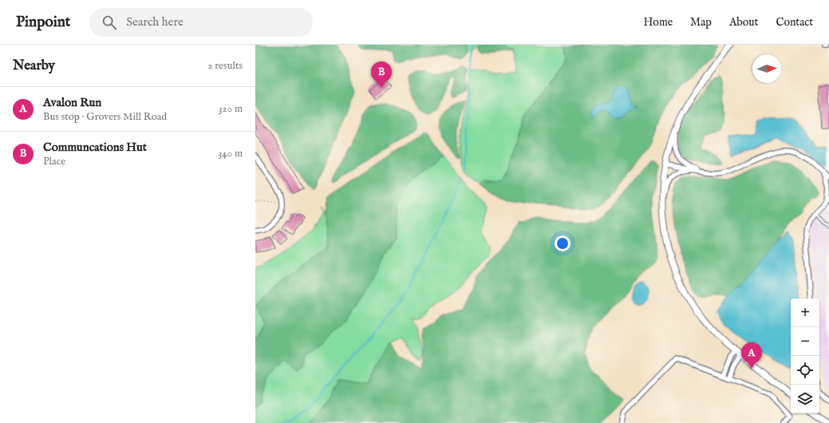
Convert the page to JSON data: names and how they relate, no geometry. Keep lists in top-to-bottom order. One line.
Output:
{"north":"right","page":{"header":"Pinpoint","search":"Search here","nav":["Home","Map","About","Contact"],"heading":["Nearby","2 results"],"pins":["B","A"],"list":[{"mark":"A","name":"Avalon Run","note":"Bus stop · Grovers Mill Road","value":"320 m"},{"mark":"B","name":"Communcations Hut","note":"Place","value":"340 m"}],"map_buttons":["+","−"]}}
